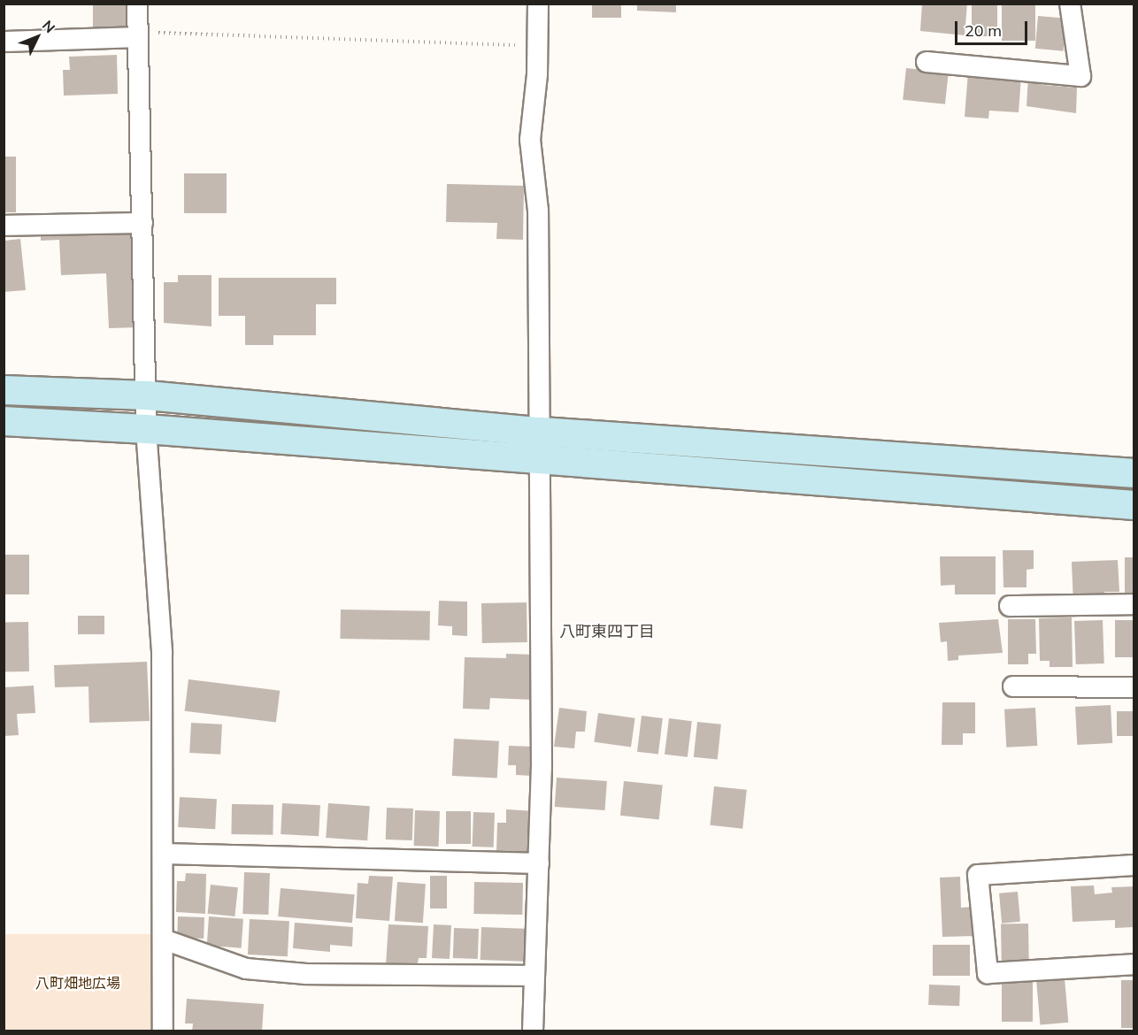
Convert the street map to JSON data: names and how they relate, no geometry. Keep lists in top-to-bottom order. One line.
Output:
{"districts":["八町東四丁目"],"parks":["八町畑地広場"],"scale_bar":"20 m","north":"top right"}
